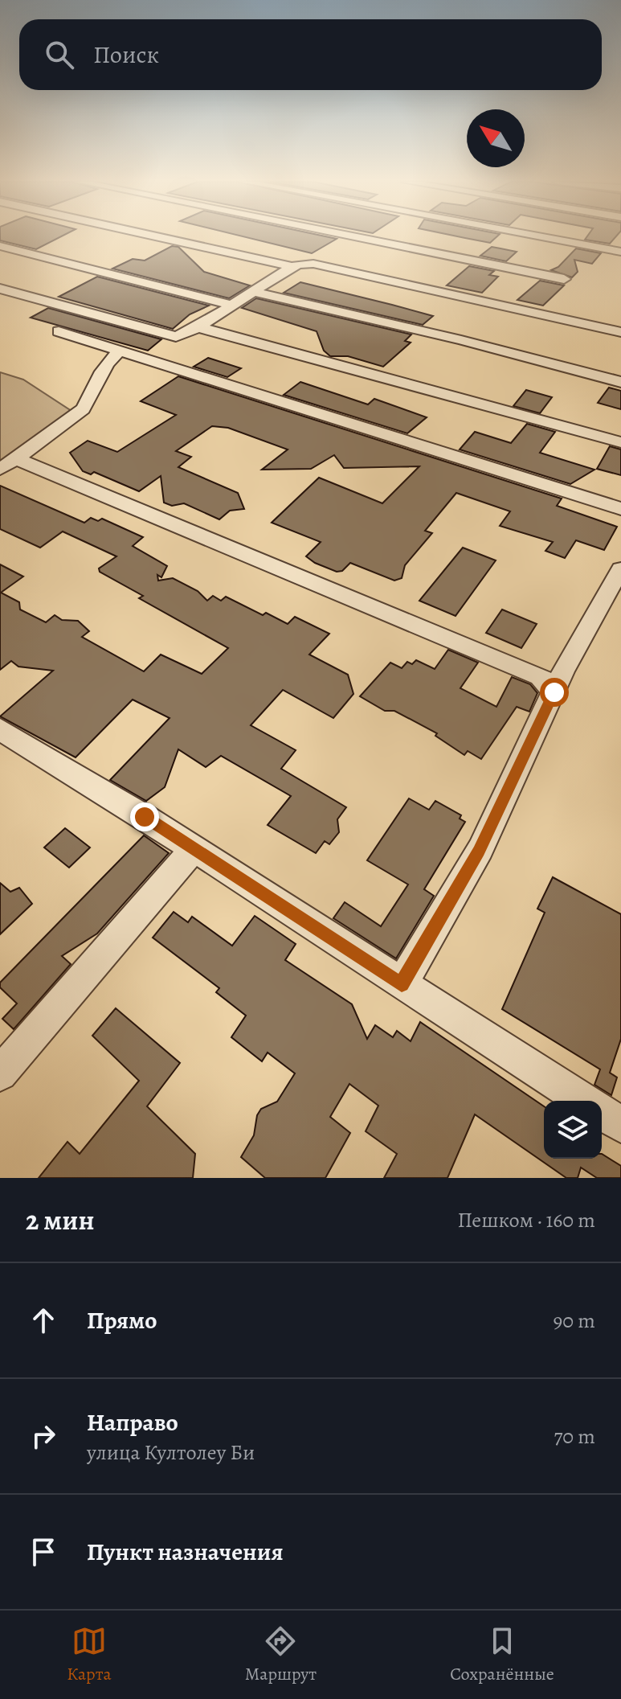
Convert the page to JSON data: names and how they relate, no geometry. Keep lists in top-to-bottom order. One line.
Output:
{"north":"top left","page":{"search":"Поиск","heading":["2 мин","Пешком · 160 m"],"list":[["Прямо","90 m"],["Направо","улица Култолеу Би","70 m"],"Пункт назначения"],"nav":["Карта","Маршрут","Сохранённые"]}}
